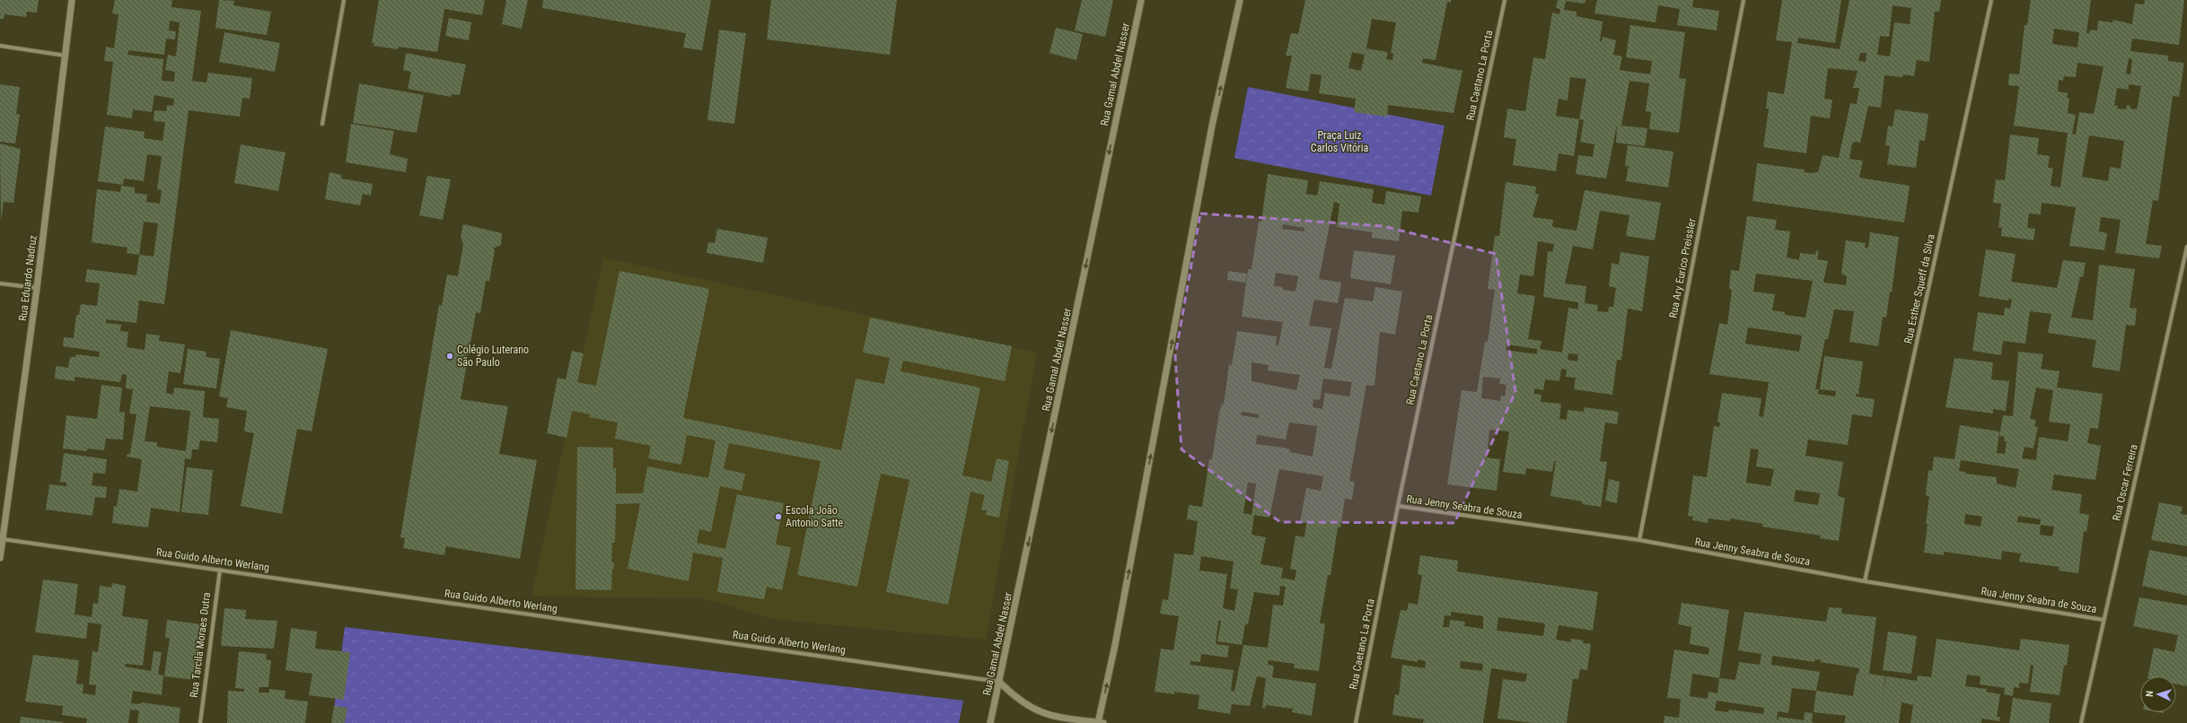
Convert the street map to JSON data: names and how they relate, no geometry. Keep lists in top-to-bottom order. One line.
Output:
{"streets":{"street":["Rua Gamal Abdel Nasser","Rua Caetano La Porta","Rua Ary Eurico Preissler","Rua Eduardo Nadruz","Rua Esther Squeff da Silva","Rua Oscar Ferreira","Rua Jenny Seabra de Souza","Rua Guido Alberto Werlang","Rua Tarcila Moraes Dutra"]},"crossings":[["Rua Gamal Abdel Nasser","Rua Guido Alberto Werlang"],["Rua Caetano La Porta","Rua Jenny Seabra de Souza"],["Rua Ary Eurico Preissler","Rua Jenny Seabra de Souza"],["Rua Eduardo Nadruz","Rua Guido Alberto Werlang"],["Rua Esther Squeff da Silva","Rua Jenny Seabra de Souza"],["Rua Oscar Ferreira","Rua Jenny Seabra de Souza"],["Rua Guido Alberto Werlang","Rua Tarcila Moraes Dutra"]],"one_way":["Rua Gamal Abdel Nasser"],"parks":["Praça Luiz Carlos Vitória"],"places":["Colégio Luterano São Paulo","Escola João Antonio Satte"],"north":"left"}
